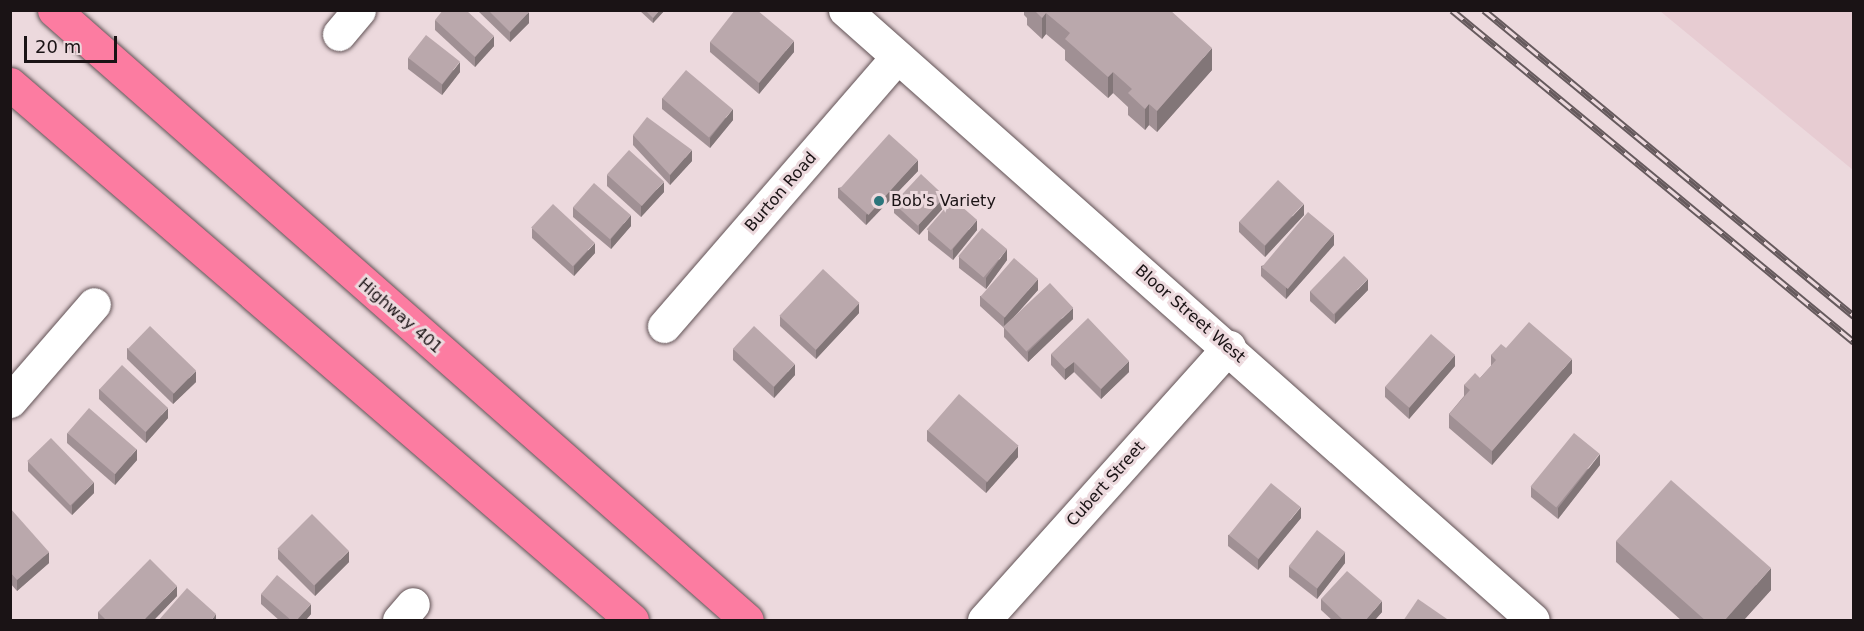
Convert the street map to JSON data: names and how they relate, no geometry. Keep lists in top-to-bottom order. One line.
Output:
{"streets":{"highway":["Highway 401"],"main road":["Burton Road","Bloor Street West","Cubert Street"]},"crossings":[["Burton Road","Bloor Street West"],["Bloor Street West","Cubert Street"]],"places":["Bob's Variety"],"scale_bar":"20 m"}
